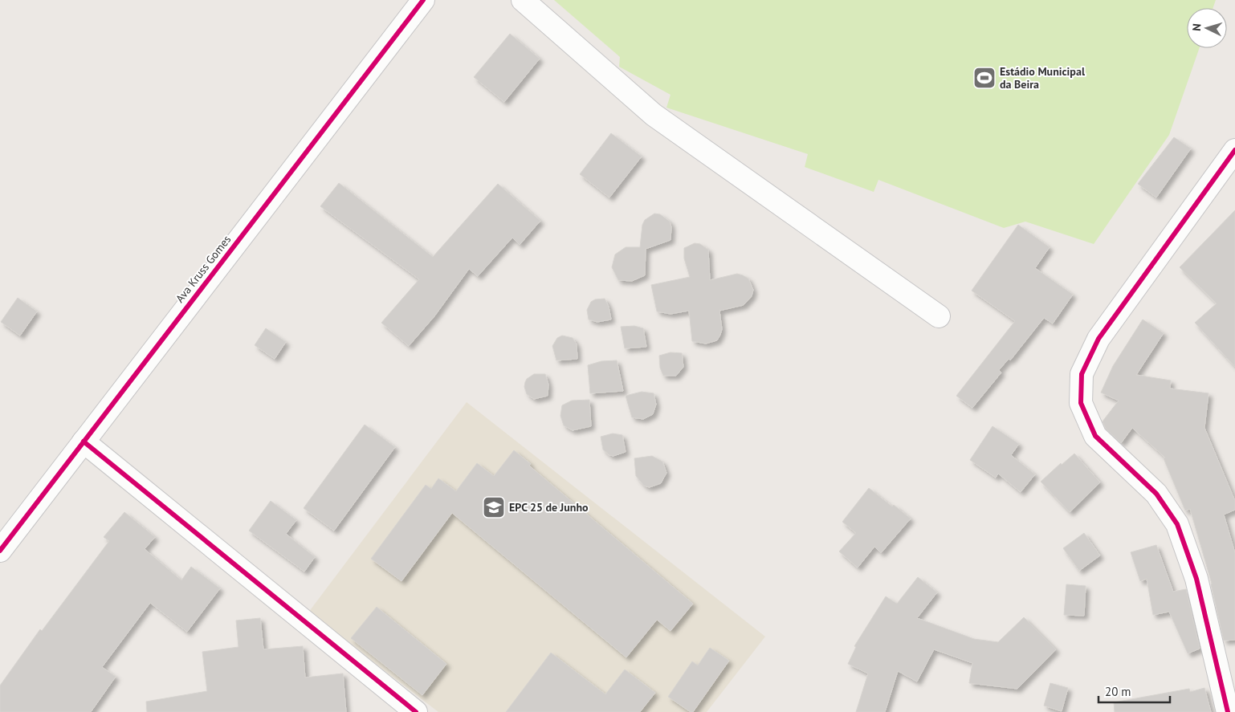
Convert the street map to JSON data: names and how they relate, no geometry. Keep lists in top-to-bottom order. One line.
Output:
{"streets":{"street":["Ava Kruss Gomes"]},"places":{"sports":["Estádio Municipal da Beira"],"school or university":["EPC 25 de Junho"]},"scale_bar":"20 m","north":"left"}
